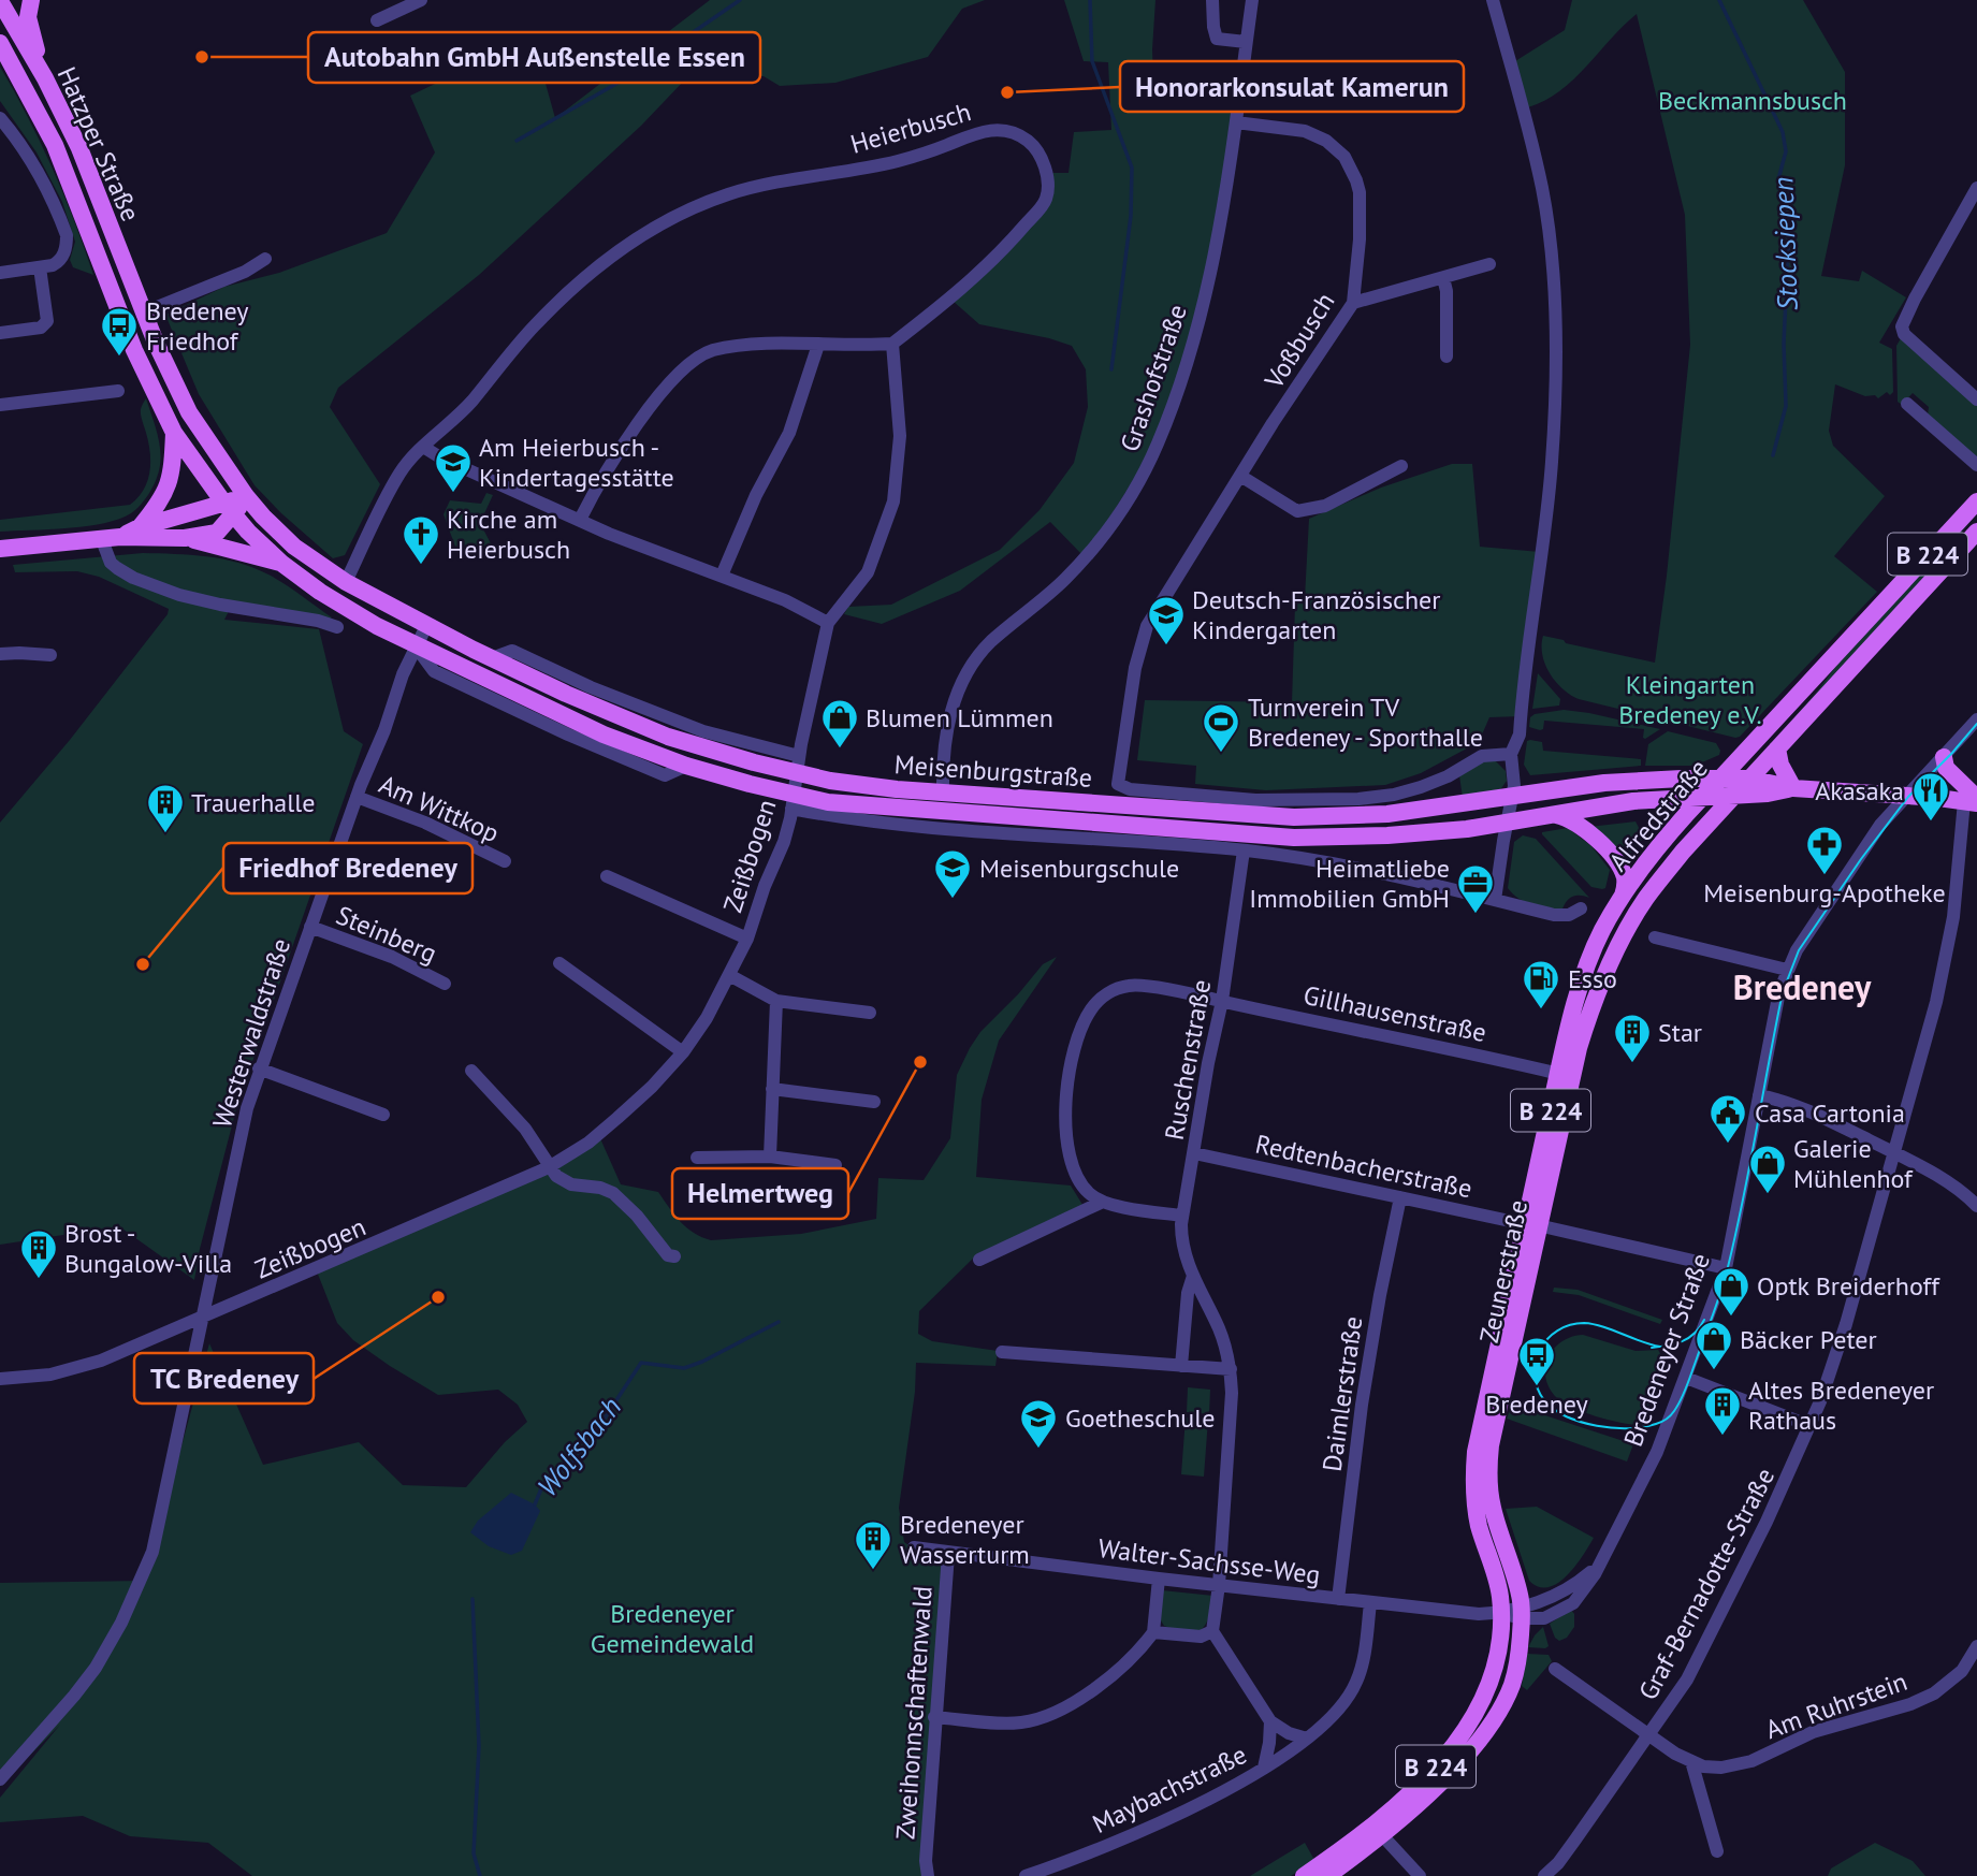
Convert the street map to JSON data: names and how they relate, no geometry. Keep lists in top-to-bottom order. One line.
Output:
{"streets":{"main road":["Hatzper Straße","B 224","Meisenburgstraße","Alfredstraße","Zeunerstraße"],"street":["Heierbusch","Voßbusch","Grashofstraße","Am Wittkop","Zeißbogen","Steinberg","Gillhausenstraße","Westerwaldstraße","Ruschenstraße","Redtenbacherstraße","Bredeneyer Straße","Daimlerstraße","Walter-Sachsse-Weg","Graf-Bernadotte-Straße","Am Ruhrstein","Zweihonnschaftenwald","Maybachstraße"]},"crossings":[["Heierbusch","Meisenburgstraße"],["Hatzper Straße","Meisenburgstraße"],["Voßbusch","Grashofstraße"],["Voßbusch","Meisenburgstraße"],["Grashofstraße","Meisenburgstraße"],["B 224","Zeunerstraße"],["B 224","Bredeneyer Straße"],["B 224","Walter-Sachsse-Weg"],["Meisenburgstraße","Alfredstraße"],["Meisenburgstraße","Zeißbogen"],["Meisenburgstraße","Westerwaldstraße"],["Meisenburgstraße","Ruschenstraße"],["Am Wittkop","Westerwaldstraße"],["Alfredstraße","Zeunerstraße"],["Zeißbogen","Westerwaldstraße"],["Steinberg","Westerwaldstraße"],["Gillhausenstraße","Ruschenstraße"],["Gillhausenstraße","Zeunerstraße"],["Ruschenstraße","Redtenbacherstraße"],["Ruschenstraße","Walter-Sachsse-Weg"],["Redtenbacherstraße","Zeunerstraße"],["Redtenbacherstraße","Bredeneyer Straße"],["Redtenbacherstraße","Daimlerstraße"],["Zeunerstraße","Bredeneyer Straße"],["Zeunerstraße","Walter-Sachsse-Weg"],["Daimlerstraße","Walter-Sachsse-Weg"],["Walter-Sachsse-Weg","Zweihonnschaftenwald"],["Walter-Sachsse-Weg","Maybachstraße"],["Graf-Bernadotte-Straße","Am Ruhrstein"]],"districts":["Bredeney"],"water":["Stocksiepen","Wolfsbach"],"parks":["Beckmannsbusch","Kleingarten Bredeney e.V.","Bredeneyer Gemeindewald"],"places":{"other":["Autobahn GmbH Außenstelle Essen","Honorarkonsulat Kamerun","Friedhof Bredeney","Helmertweg","TC Bredeney"],"bus stop":["Bredeney Friedhof","Bredeney"],"school or university":["Am Heierbusch - Kindertagesstätte","Deutsch-Französischer Kindergarten","Meisenburgschule","Goetheschule"],"church":["Kirche am Heierbusch"],"shop":["Blumen Lümmen","Galerie Mühlenhof","Optk Breiderhoff","Bäcker Peter"],"sports":["Turnverein TV Bredeney - Sporthalle"],"restaurant":["Akasaka"],"building":["Trauerhalle","Star","Brost - Bungalow-Villa","Altes Bredeneyer Rathaus","Bredeneyer Wasserturm"],"pharmacy":["Meisenburg-Apotheke"],"office":["Heimatliebe Immobilien GmbH"],"fuel station":["Esso"],"public building":["Casa Cartonia"]}}
